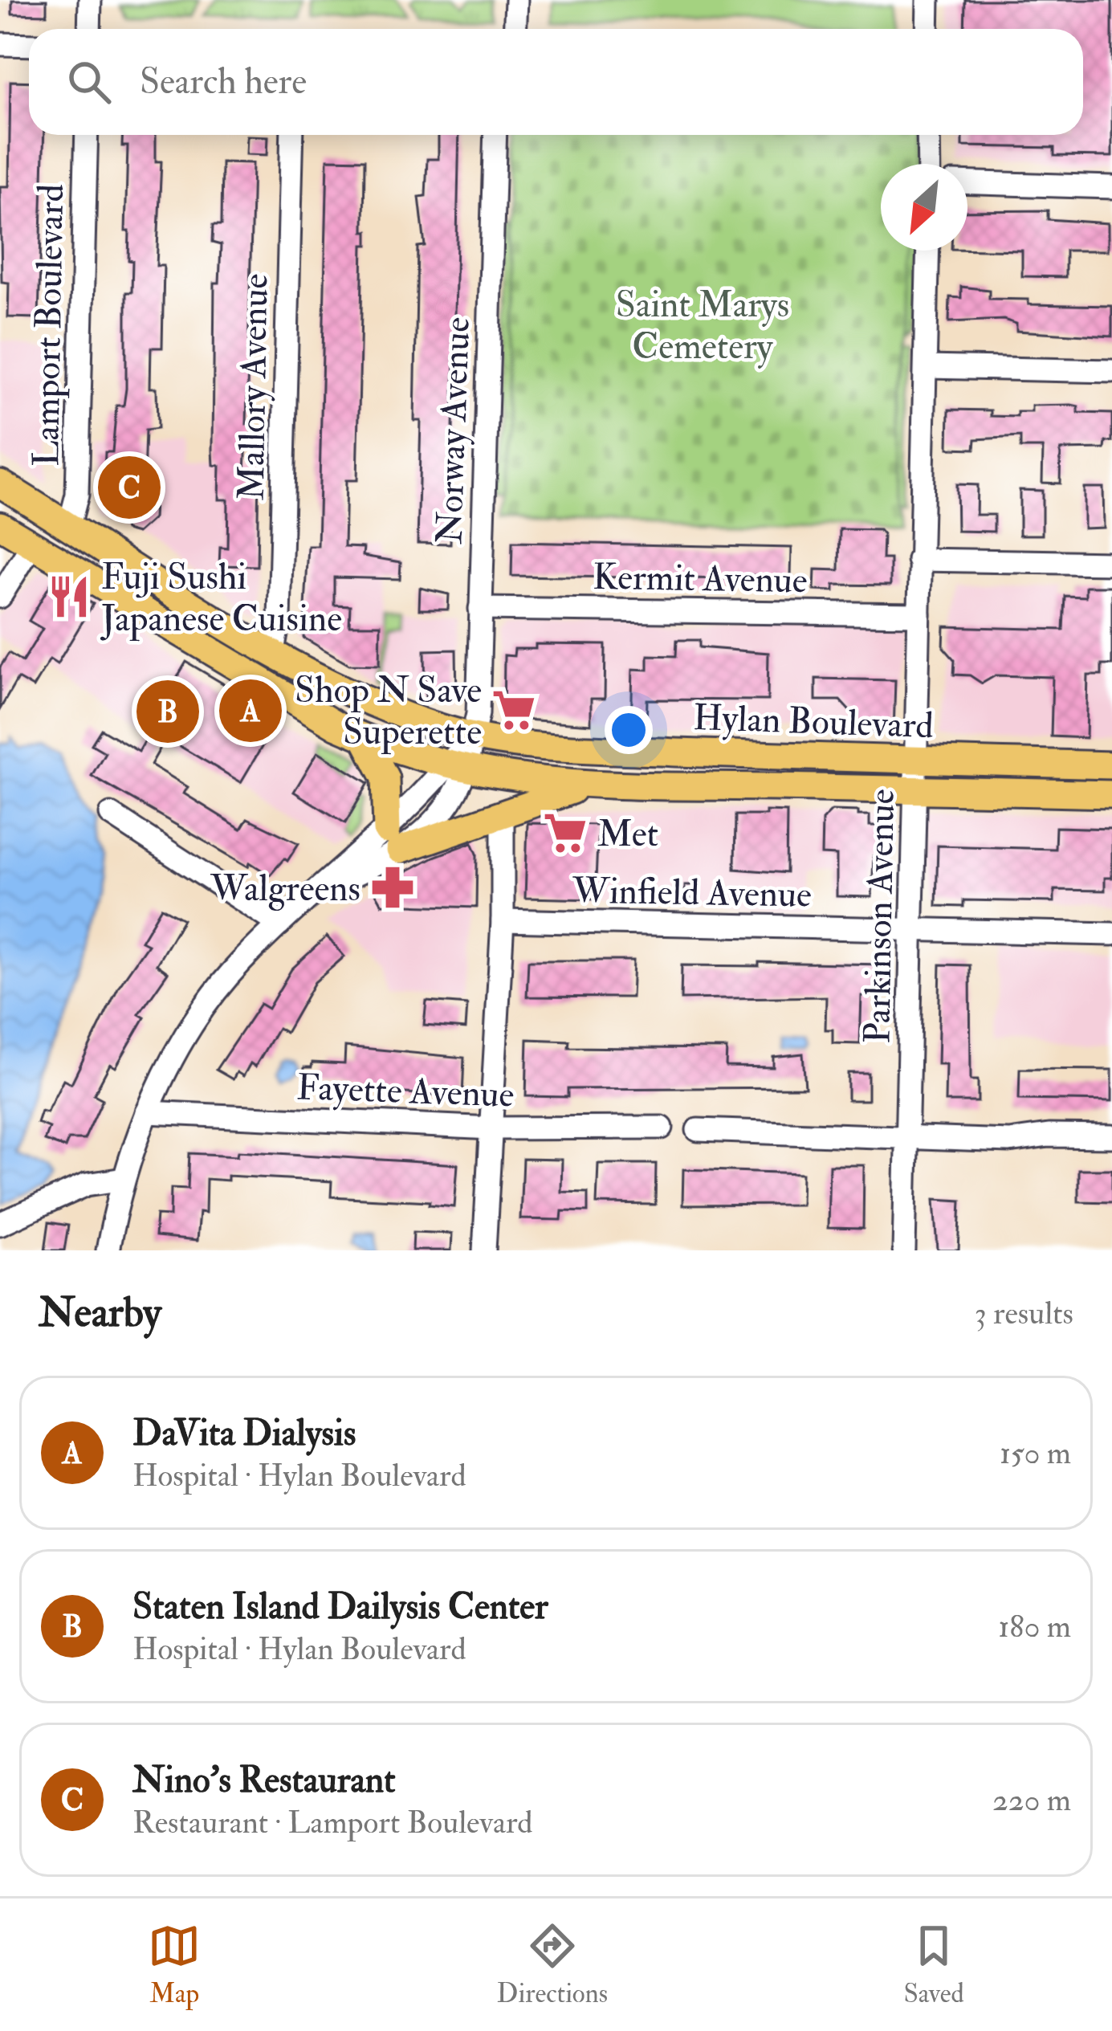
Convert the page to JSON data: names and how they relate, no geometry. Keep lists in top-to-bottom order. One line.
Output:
{"streets":{"main road":["Hylan Boulevard"],"street":["Lamport Boulevard","Mallory Avenue","Norway Avenue","Kermit Avenue","Winfield Avenue","Parkinson Avenue","Fayette Avenue"]},"crossings":[["Lamport Boulevard","Hylan Boulevard"],["Mallory Avenue","Hylan Boulevard"],["Norway Avenue","Kermit Avenue"],["Norway Avenue","Hylan Boulevard"],["Kermit Avenue","Parkinson Avenue"],["Hylan Boulevard","Parkinson Avenue"],["Winfield Avenue","Parkinson Avenue"]],"parks":["Saint Marys Cemetery"],"places":{"restaurant":["Fuji Sushi Japanese Cuisine"],"supermarket":["Shop N Save Superette","Met"],"pharmacy":["Walgreens"]},"north":"bottom left","page":{"search":"Search here","pins":["C","A","B"],"heading":["Nearby","3 results"],"list":[{"mark":"A","name":"DaVita Dialysis","note":"Hospital · Hylan Boulevard","value":"150 m"},{"mark":"B","name":"Staten Island Dailysis Center","note":"Hospital · Hylan Boulevard","value":"180 m"},{"mark":"C","name":"Nino's Restaurant","note":"Restaurant · Lamport Boulevard","value":"220 m"}],"nav":["Map","Directions","Saved"]}}
